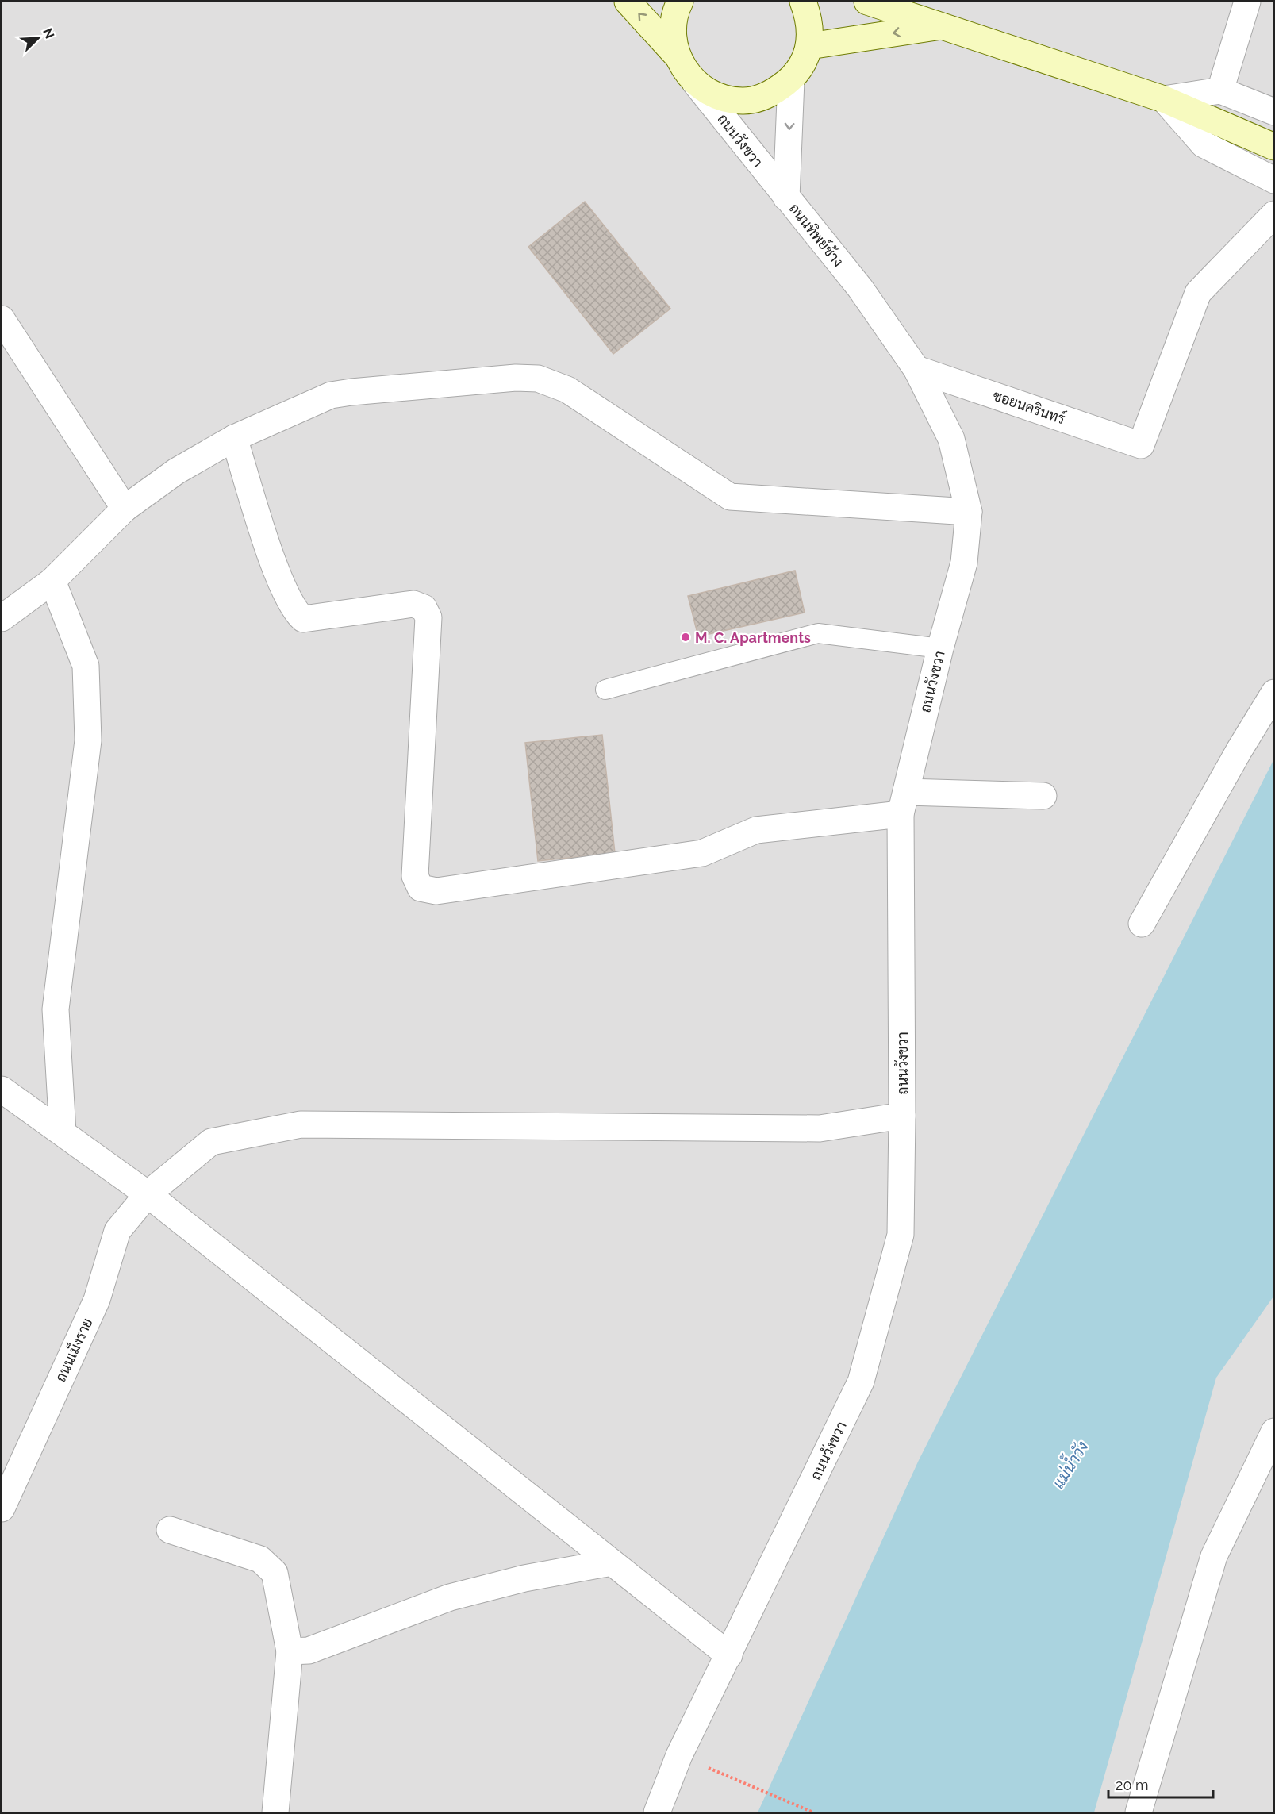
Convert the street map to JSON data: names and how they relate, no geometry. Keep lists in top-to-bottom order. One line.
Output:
{"streets":{"street":["ถนนวังขวา","ถนนทิพย์ช้าง","ซอยนครินทร์","ถนนเม็งราย"]},"crossings":[["ถนนวังขวา","ถนนทิพย์ช้าง"],["ถนนวังขวา","ซอยนครินทร์"],["ถนนวังขวา","ถนนเม็งราย"]],"one_way":["ถนนทิพย์ช้าง"],"water":["แม่น้ำวัง"],"places":["M. C. Apartments"],"scale_bar":"20 m","north":"top right"}
